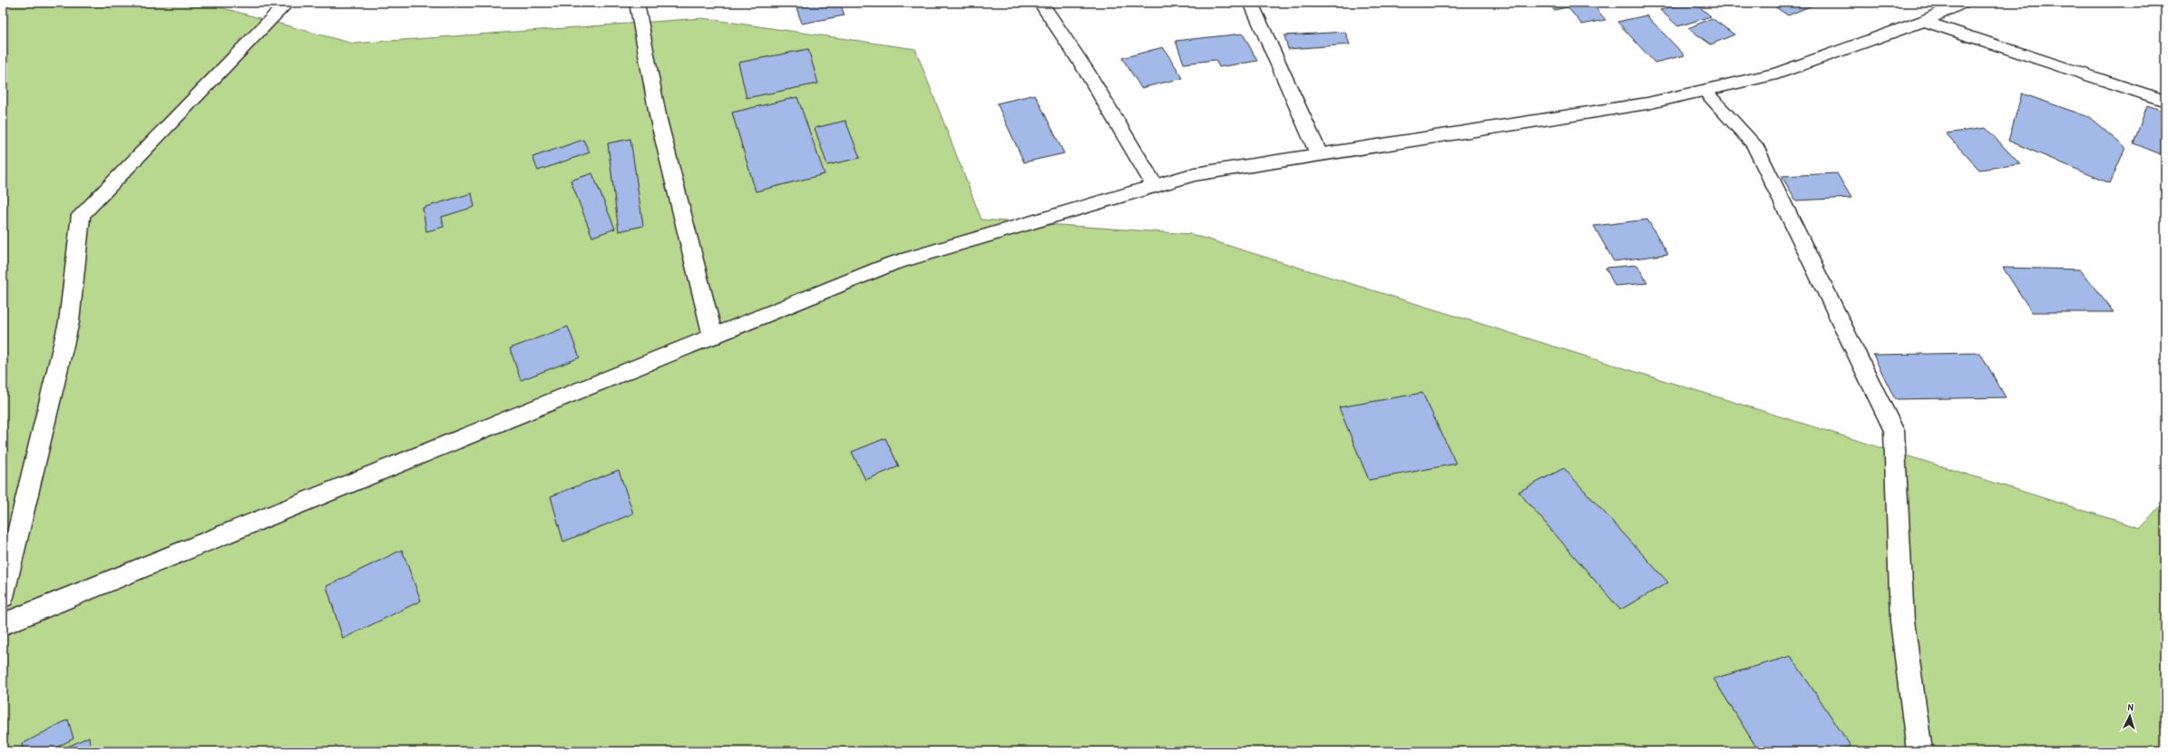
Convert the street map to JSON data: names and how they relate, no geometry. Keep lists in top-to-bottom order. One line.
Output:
{"north":"top"}
